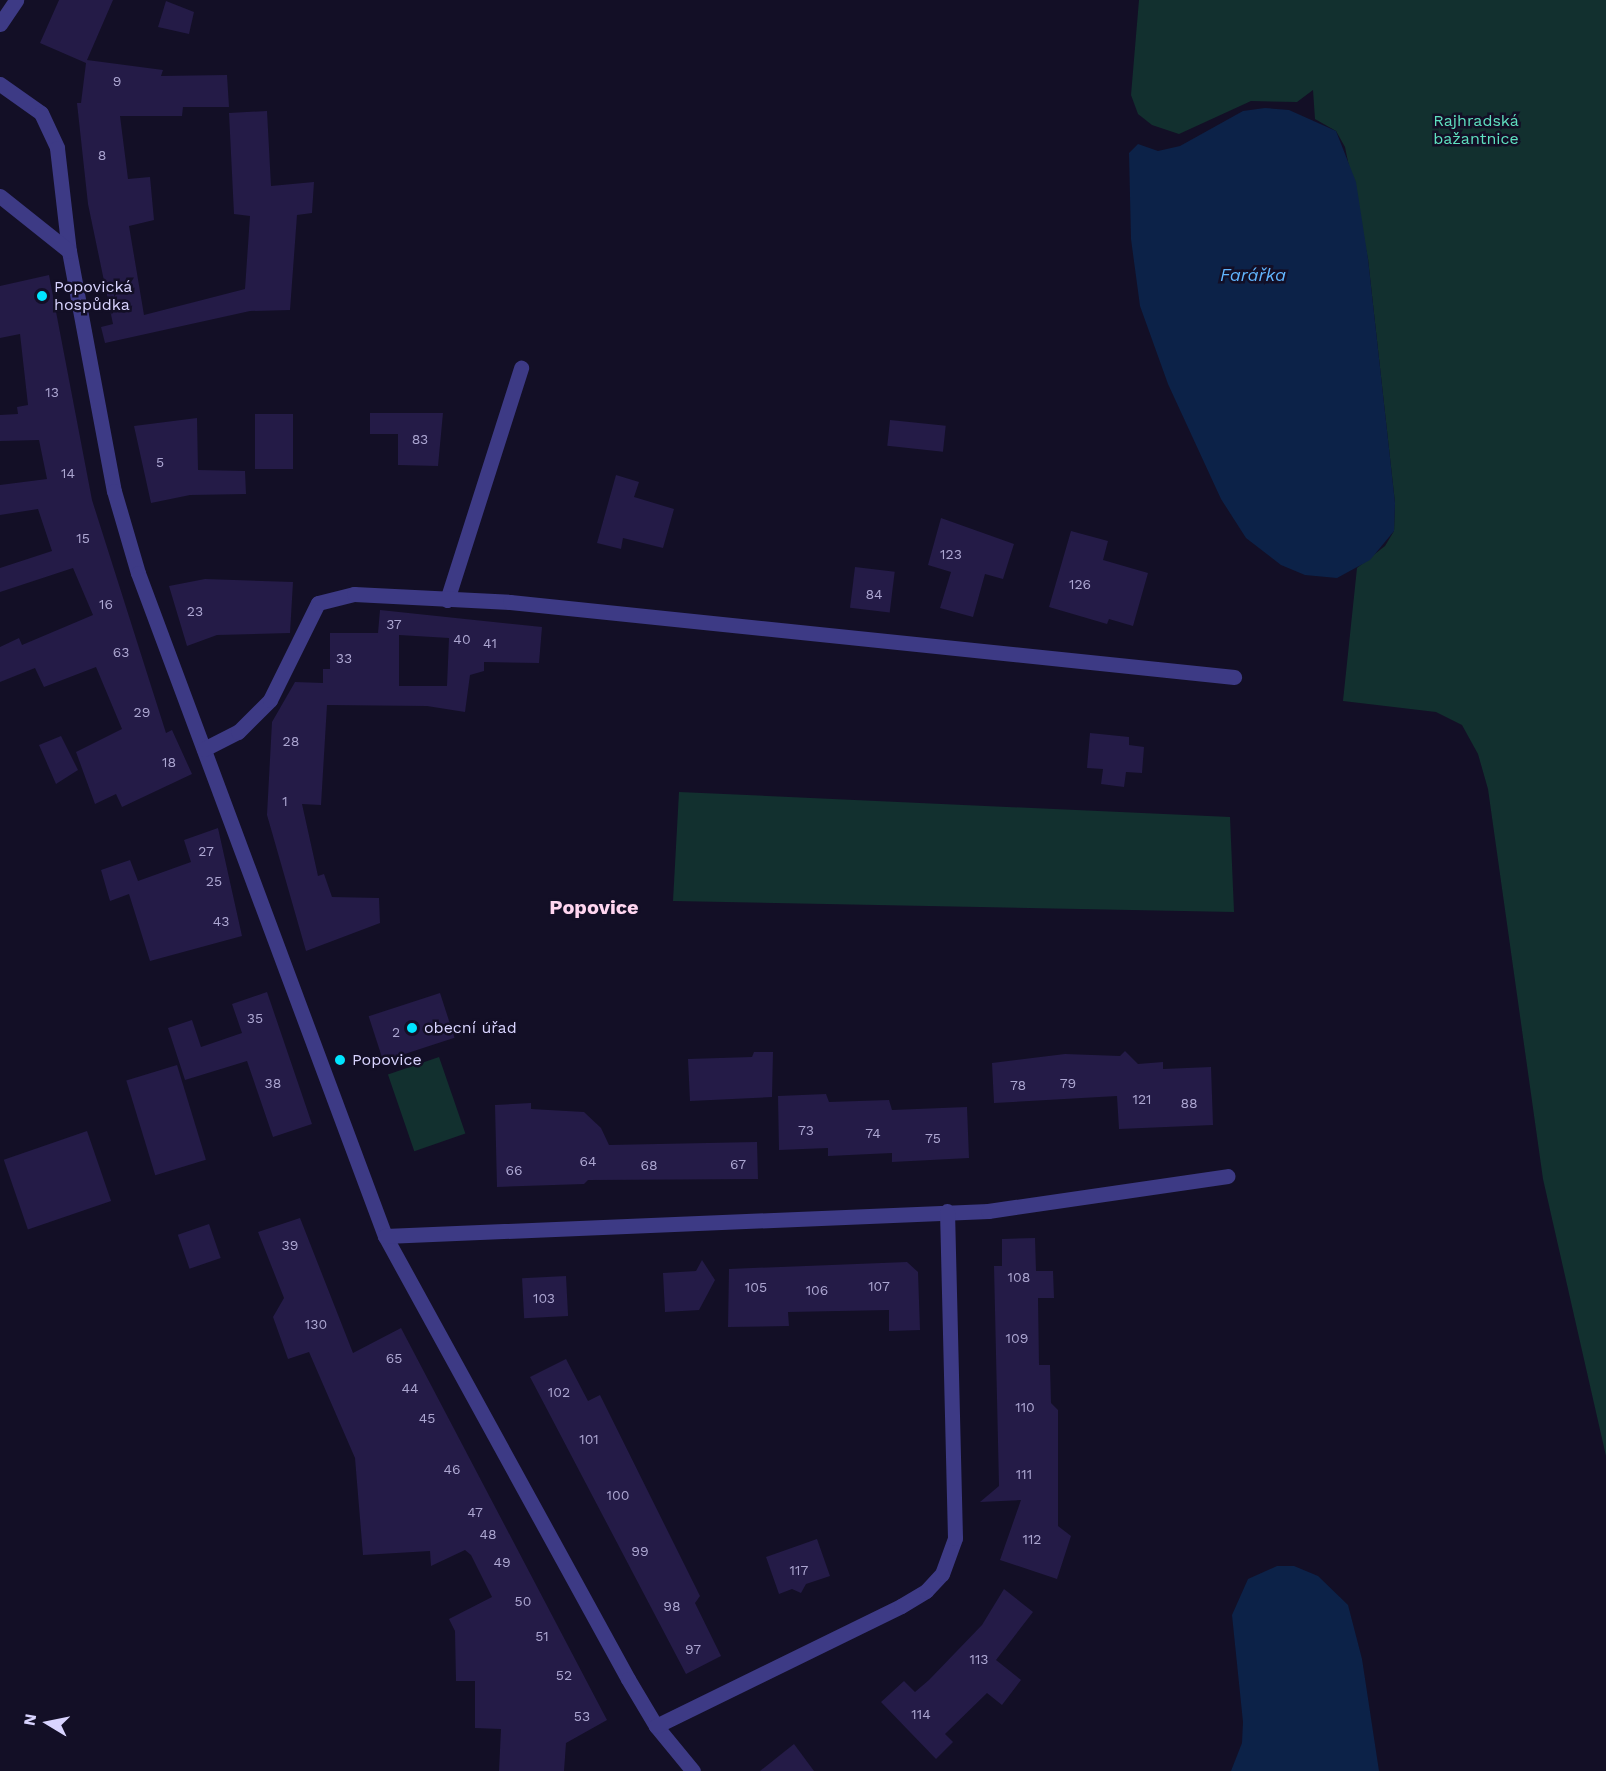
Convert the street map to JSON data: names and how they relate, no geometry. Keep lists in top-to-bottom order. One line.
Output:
{"districts":["Popovice"],"water":["Farářka"],"parks":["Rajhradská bažantnice"],"places":["Popovická hospůdka","obecní úřad","Popovice"],"house_numbers":["9","8","13","83","5","14","15","123","126","84","16","23","37","40","41","63","33","29","28","18","1","27","25","43","35","2","38","79","78","121","88","73","74","75","64","67","68","66","39","108","107","105","106","103","130","109","65","44","102","110","45","101","46","111","100","47","48","112","99","49","117","50","98","51","97","113","52","114","53"],"north":"left"}
